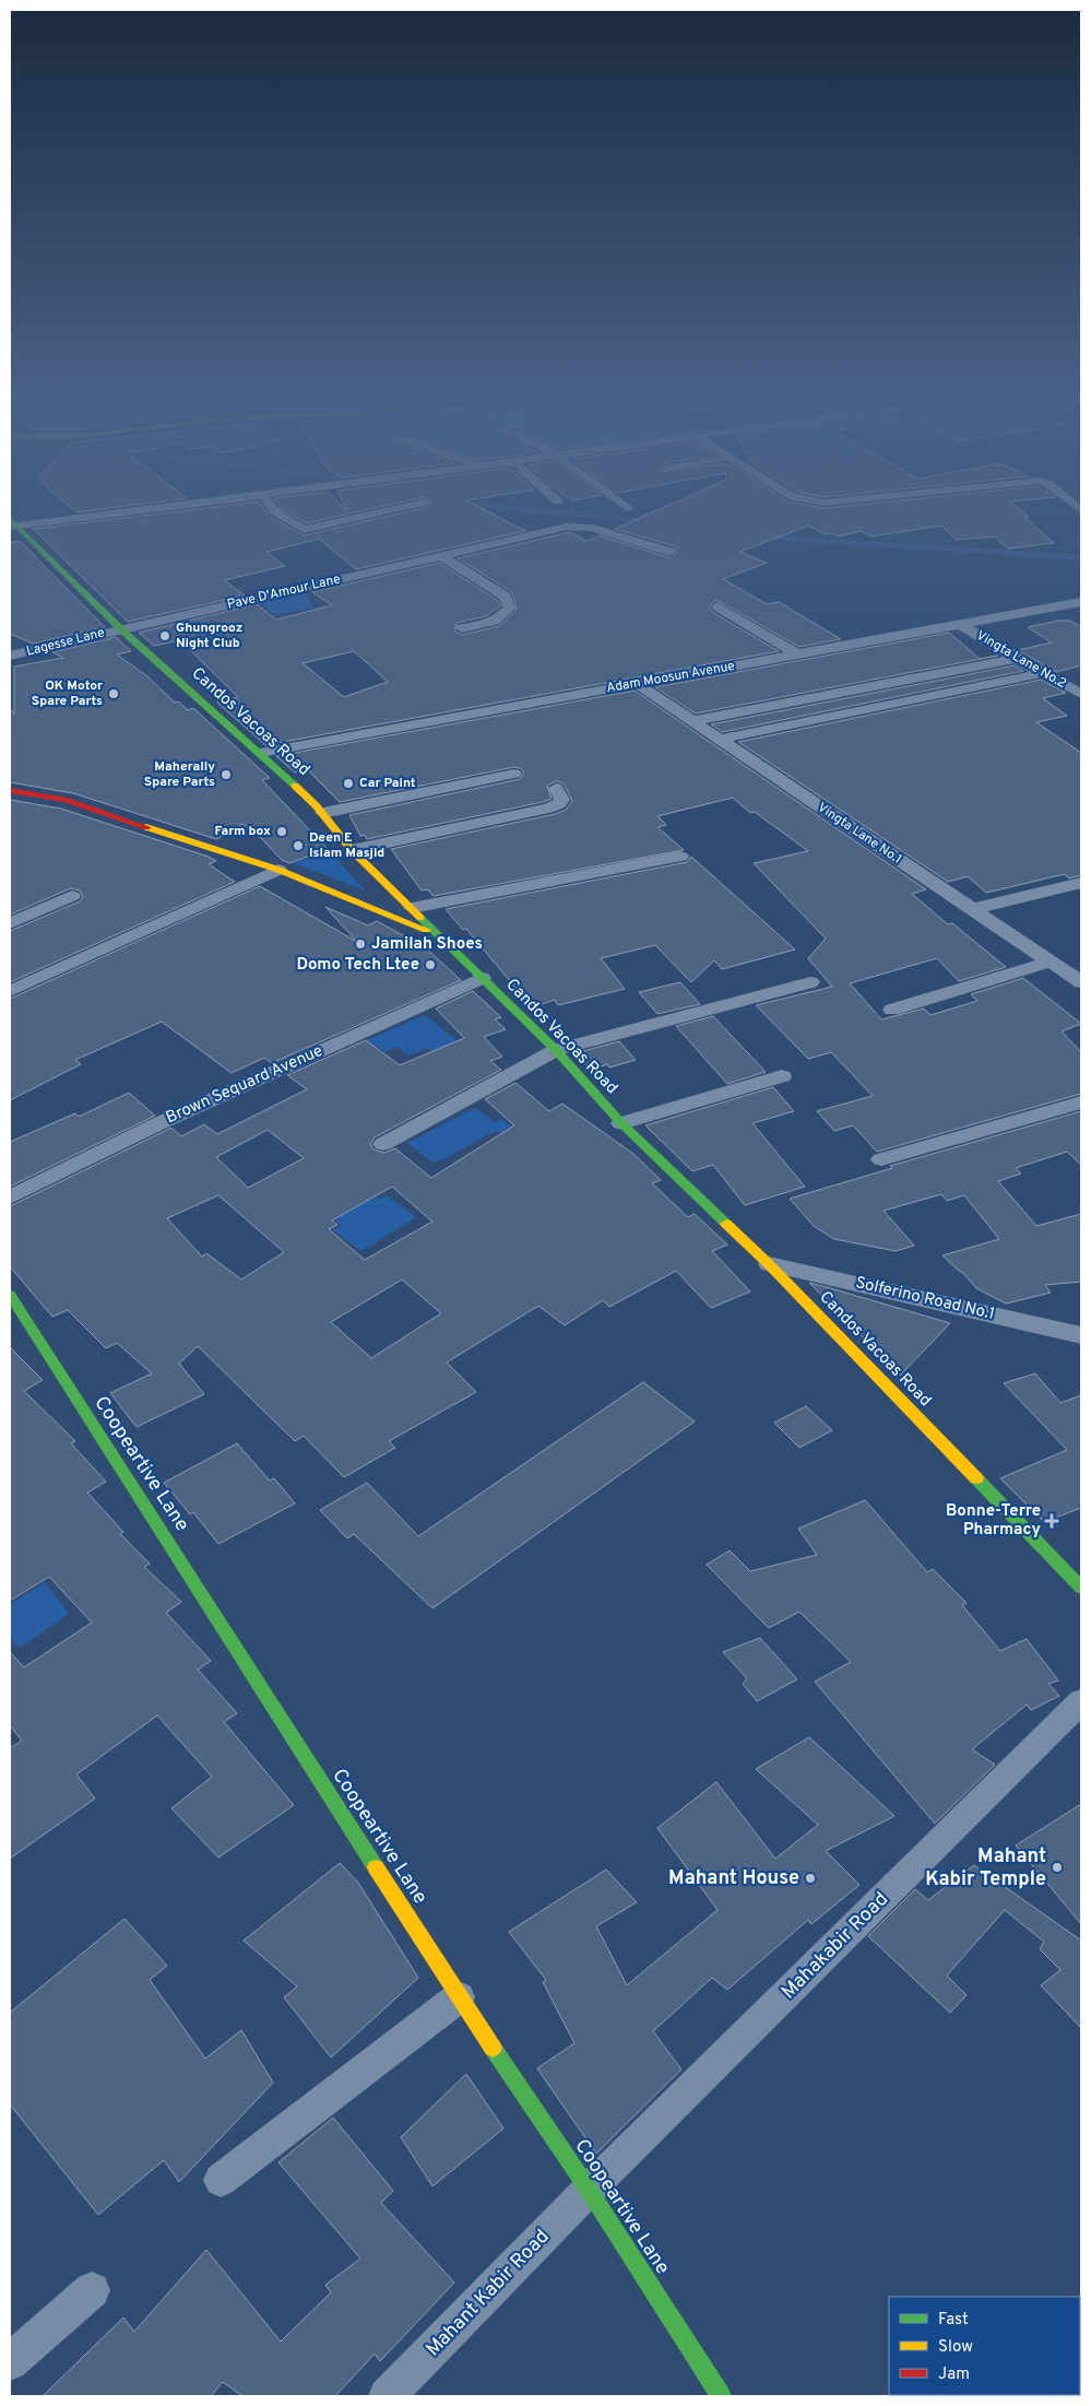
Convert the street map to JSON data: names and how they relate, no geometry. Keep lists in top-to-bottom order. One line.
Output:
{"streets":{"main road":["Candos Vacoas Road","Coopeartive Lane"],"street":["Pave D'Amour Lane","Lagesse Lane","Vingta Lane No.2","Adam Moosun Avenue","Vingta Lane No.1","Brown Sequard Avenue","Solferino Road No.1","Mahakabir Road","Mahant Kabir Road"]},"crossings":[["Pave D'Amour Lane","Lagesse Lane"],["Pave D'Amour Lane","Candos Vacoas Road"],["Lagesse Lane","Candos Vacoas Road"],["Vingta Lane No.2","Adam Moosun Avenue"],["Adam Moosun Avenue","Candos Vacoas Road"],["Adam Moosun Avenue","Vingta Lane No.1"],["Candos Vacoas Road","Brown Sequard Avenue"],["Candos Vacoas Road","Solferino Road No.1"],["Coopeartive Lane","Mahakabir Road"],["Coopeartive Lane","Mahant Kabir Road"],["Mahakabir Road","Mahant Kabir Road"]],"places":{"other":["Ghungrooz Night Club","OK Motor Spare Parts","Maherally Spare Parts","Car Paint","Farm box","Deen E Islam Masjid","Jamilah Shoes","Domo Tech Ltee","Mahant Kabir Temple","Mahant House"],"health":["Bonne-Terre Pharmacy"]},"legend":["Fast","Slow","Jam"]}
